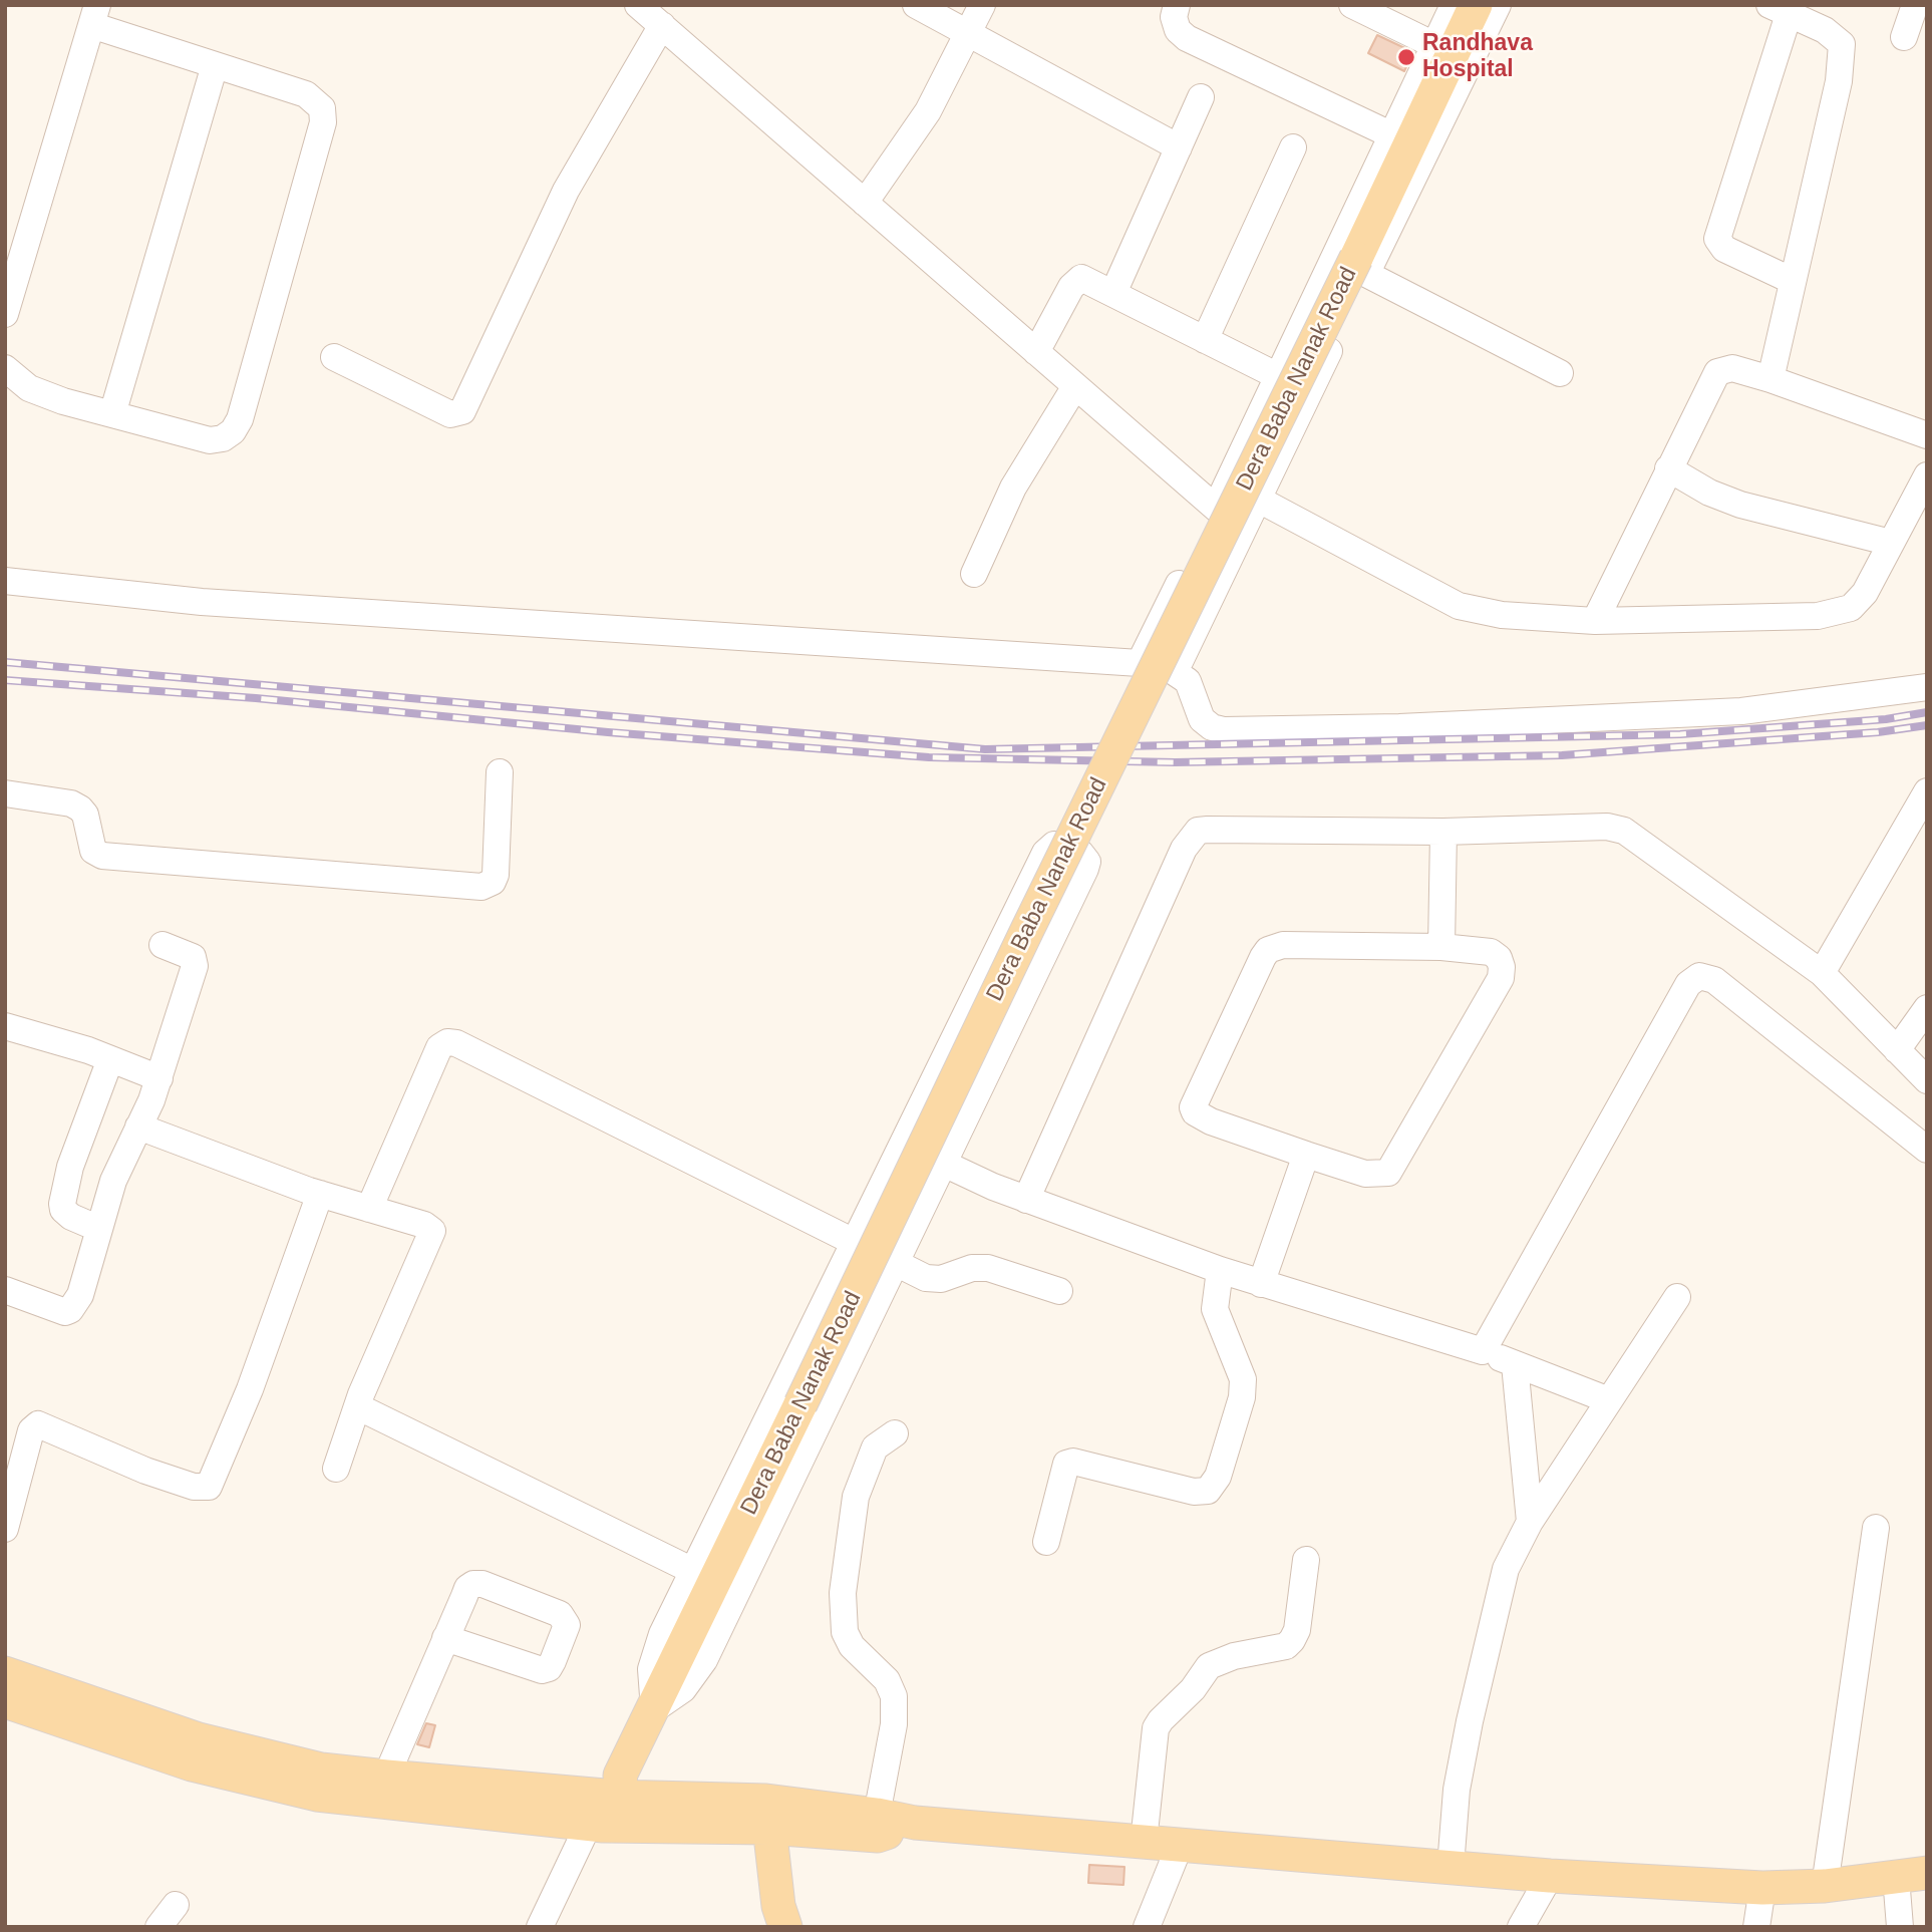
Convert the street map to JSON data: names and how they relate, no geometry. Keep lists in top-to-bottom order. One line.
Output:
{"streets":{"main road":["Dera Baba Nanak Road"]},"places":["Randhava Hospital"]}
